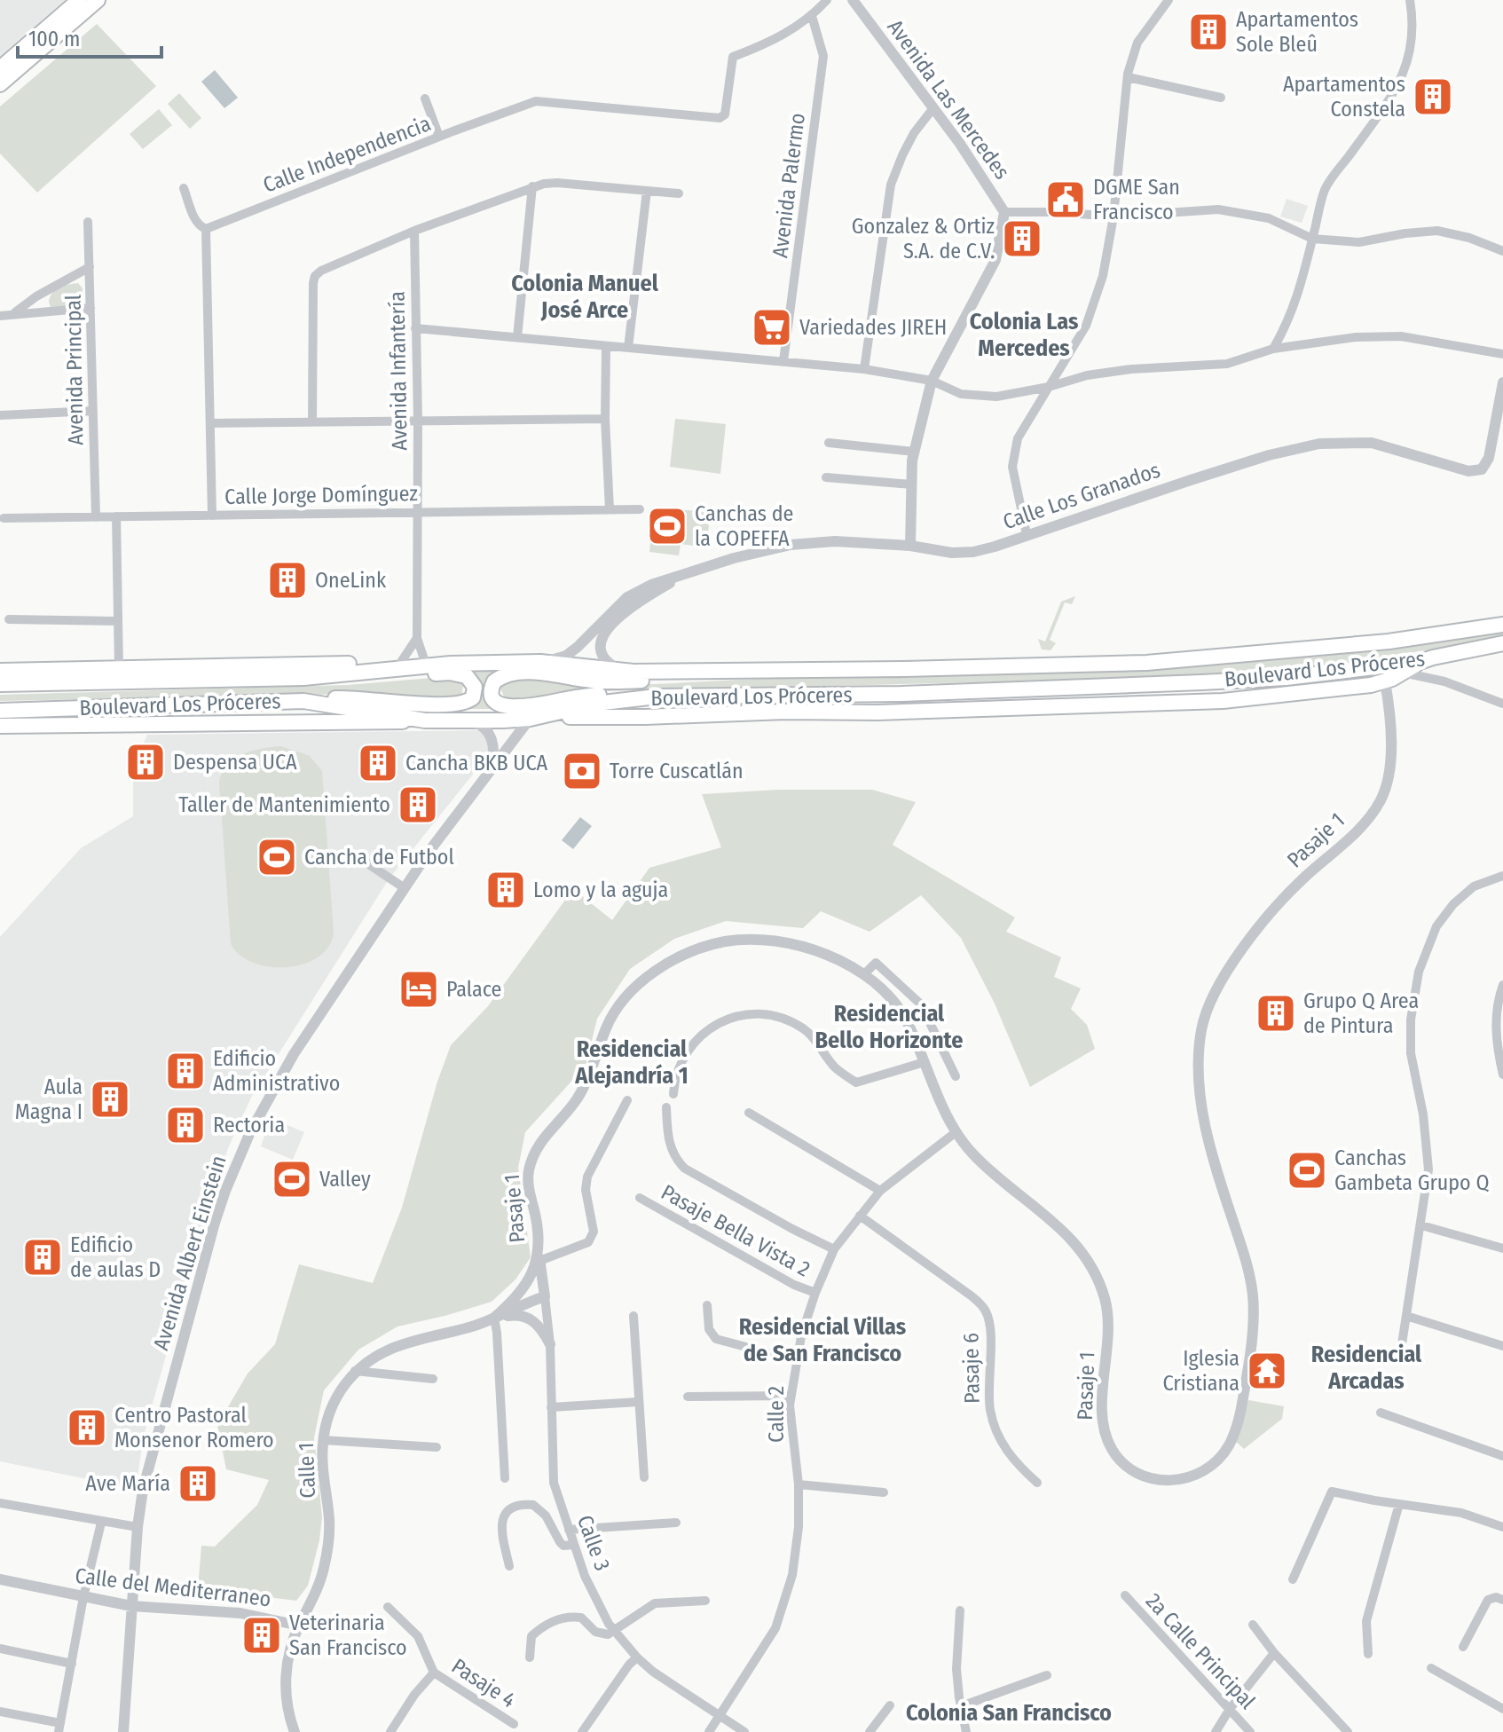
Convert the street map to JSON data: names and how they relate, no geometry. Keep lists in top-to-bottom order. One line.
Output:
{"streets":{"highway":["Boulevard Los Próceres"],"street":["Avenida Las Mercedes","Calle Independencia","Avenida Palermo","Avenida Principal","Avenida Infantería","Calle Jorge Domínguez","Calle Los Granados","Pasaje 1","Pasaje Bella Vista 2","Avenida Albert Einstein","Pasaje 6","Calle 2","Calle 1","Calle 3","Calle del Mediterraneo","2a Calle Principal","Pasaje 4"]},"crossings":[["Avenida Las Mercedes","Calle Los Granados"],["Calle Independencia","Avenida Palermo"],["Avenida Principal","Calle Jorge Domínguez"],["Avenida Infantería","Calle Jorge Domínguez"],["Avenida Infantería","Boulevard Los Próceres"],["Calle Los Granados","Boulevard Los Próceres"],["Boulevard Los Próceres","Avenida Albert Einstein"],["Pasaje 1","Calle 2"],["Pasaje Bella Vista 2","Calle 2"],["Avenida Albert Einstein","Calle del Mediterraneo"],["Pasaje 6","Calle 2"],["Calle 2","Calle 3"],["Calle 1","Calle 3"],["Calle 1","Calle del Mediterraneo"]],"districts":["Colonia Manuel José Arce","Colonia Las Mercedes","Residencial Bello Horizonte","Residencial Alejandría 1","Residencial Villas de San Francisco","Residencial Arcadas","Colonia San Francisco"],"places":{"building":["Apartamentos Sole Bleû","Apartamentos Constela","Gonzalez & Ortiz S.A. de C.V.","OneLink","Despensa UCA","Cancha BKB UCA","Taller de Mantenimiento","Lomo y la aguja","Grupo Q Area de Pintura","Edificio Administrativo","Aula Magna I","Rectoria","Edificio de aulas D","Centro Pastoral Monsenor Romero","Ave María","Veterinaria San Francisco"],"public building":["DGME San Francisco"],"supermarket":["Variedades JIREH"],"sports":["Canchas de la COPEFFA","Cancha de Futbol","Canchas Gambeta Grupo Q","Valley"],"bank":["Torre Cuscatlán"],"hotel":["Palace"],"temple":["Iglesia Cristiana"]},"scale_bar":"100 m"}
